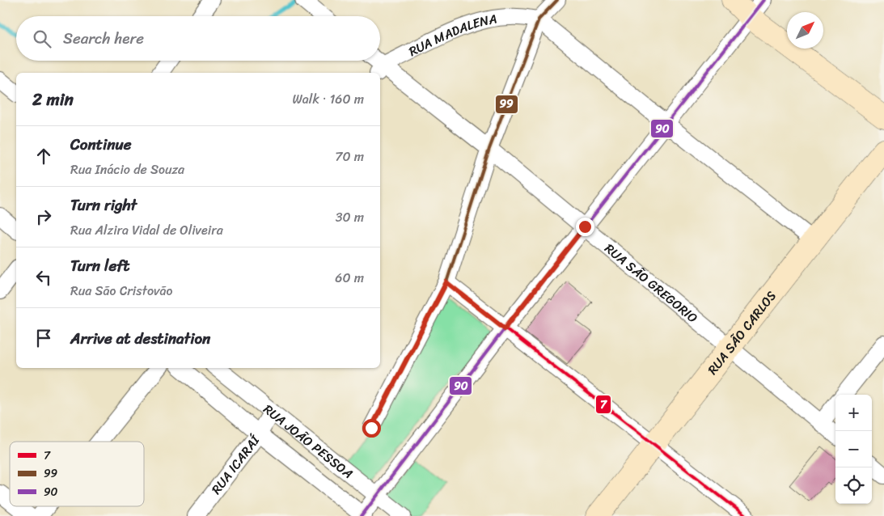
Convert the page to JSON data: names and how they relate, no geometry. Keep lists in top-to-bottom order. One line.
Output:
{"streets":{"street":["RUA MADALENA","RUA SÃO GREGORIO","RUA SÃO CARLOS","RUA JOÃO PESSOA","RUA ICARAÍ"]},"crossings":[["RUA MADALENA","RUA SÃO GREGORIO"],["RUA SÃO GREGORIO","RUA SÃO CARLOS"],["RUA JOÃO PESSOA","RUA ICARAÍ"]],"lines":["transit line 99","transit line 90","transit line 7"],"legend":["7","99","90"],"north":"top right","page":{"search":"Search here","heading":["2 min","Walk · 160 m"],"list":[["Continue","Rua Inácio de Souza","70 m"],["Turn right","Rua Alzira Vidal de Oliveira","30 m"],["Turn left","Rua São Cristovão","60 m"],"Arrive at destination"],"map_buttons":["+","−"]}}
